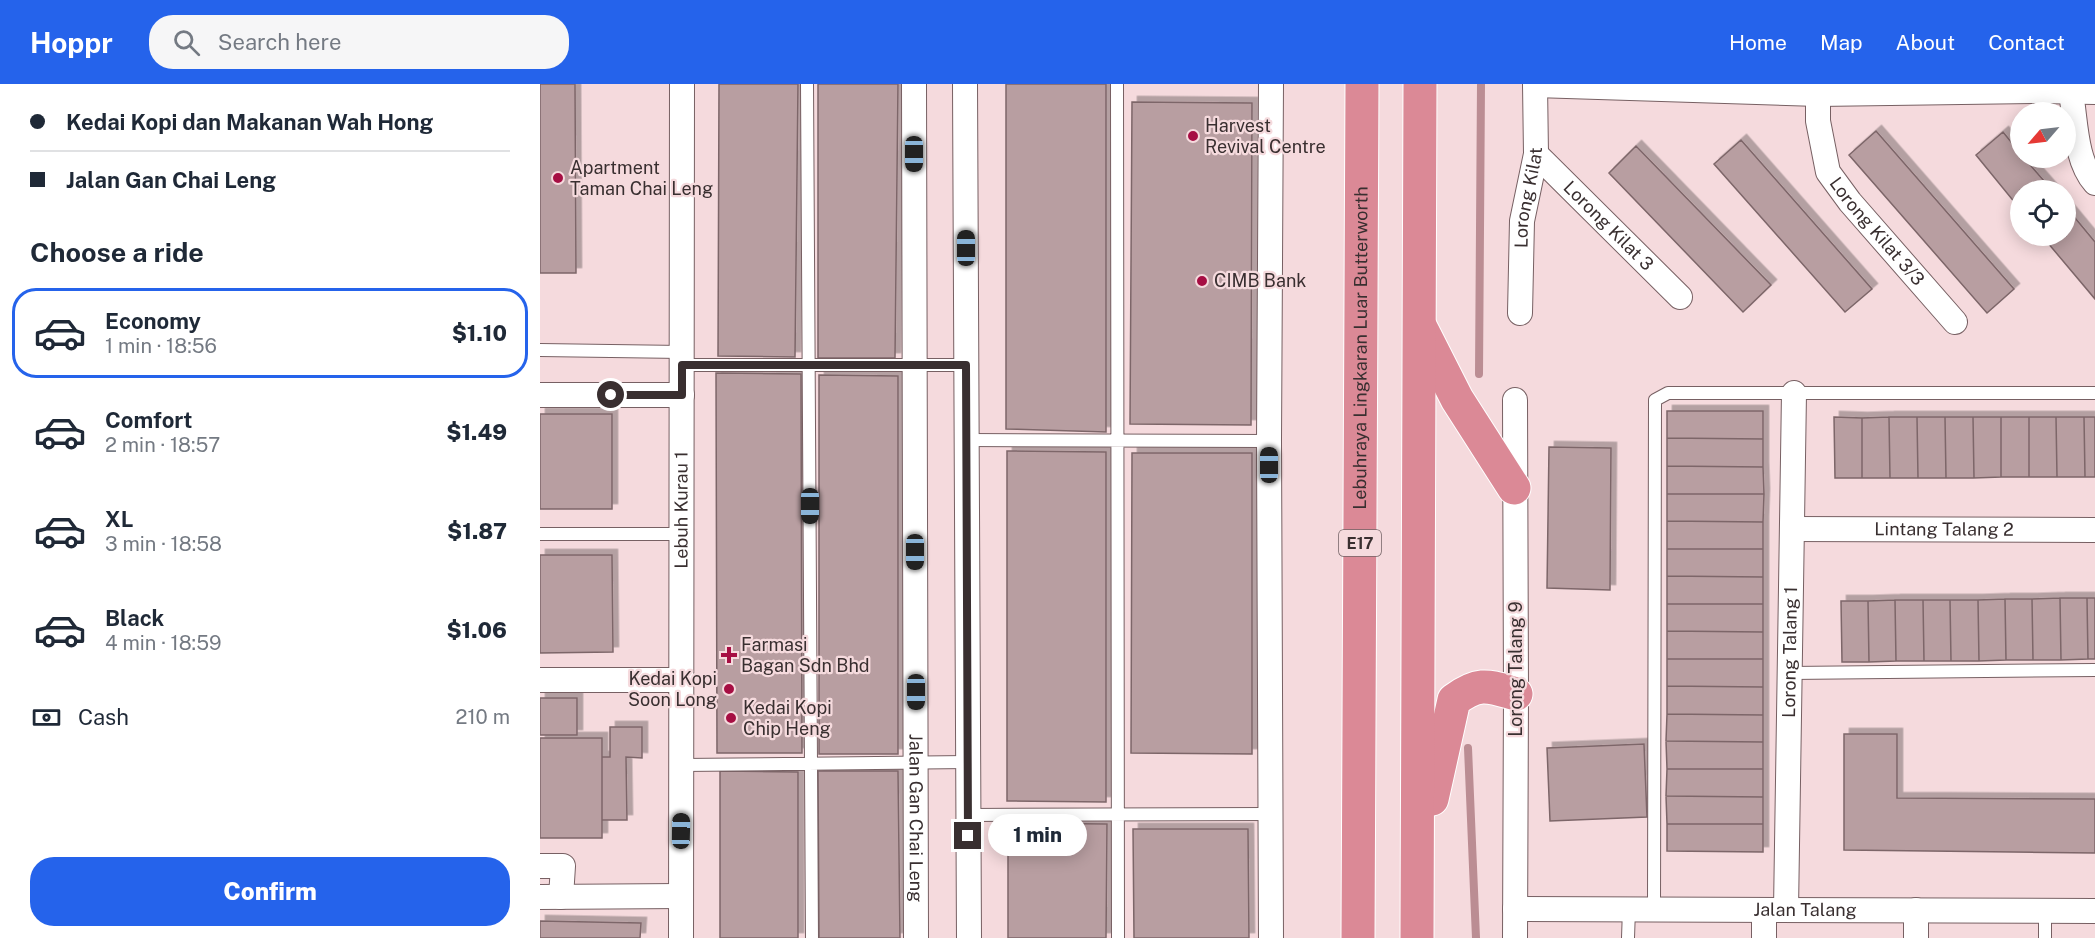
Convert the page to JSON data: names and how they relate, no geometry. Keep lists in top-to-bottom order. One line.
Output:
{"streets":{"highway":["Lebuhraya Lingkaran Luar Butterworth","E17"],"street":["Lorong Kilat","Lorong Kilat 3","Lorong Kilat 3/3","Lebuh Kurau 1","Lintang Talang 2","Lorong Talang 1","Lorong Talang 9","Jalan Gan Chai Leng","Jalan Talang"]},"crossings":[["Lorong Kilat","Lorong Kilat 3"],["Lintang Talang 2","Lorong Talang 1"],["Lorong Talang 1","Jalan Talang"],["Lorong Talang 9","Jalan Talang"]],"places":{"other":["Harvest Revival Centre","Apartment Taman Chai Leng","CIMB Bank","Kedai Kopi Soon Long","Kedai Kopi Chip Heng"],"health":["Farmasi Bagan Sdn Bhd"]},"north":"bottom left","page":{"header":"Hoppr","search":"Search here","nav":["Home","Map","About","Contact"],"banner":["Kedai Kopi dan Makanan Wah Hong","Jalan Gan Chai Leng"],"heading":"Choose a ride","list":[{"name":"Economy","note":"1 min · 18:56","value":"$1.10"},{"name":"Comfort","note":"2 min · 18:57","value":"$1.49"},{"name":"XL","note":"3 min · 18:58","value":"$1.87"},{"name":"Black","note":"4 min · 18:59","value":"$1.06"}],"pay":["Cash","210 m"],"bubble":"1 min","buttons":"Confirm"}}
